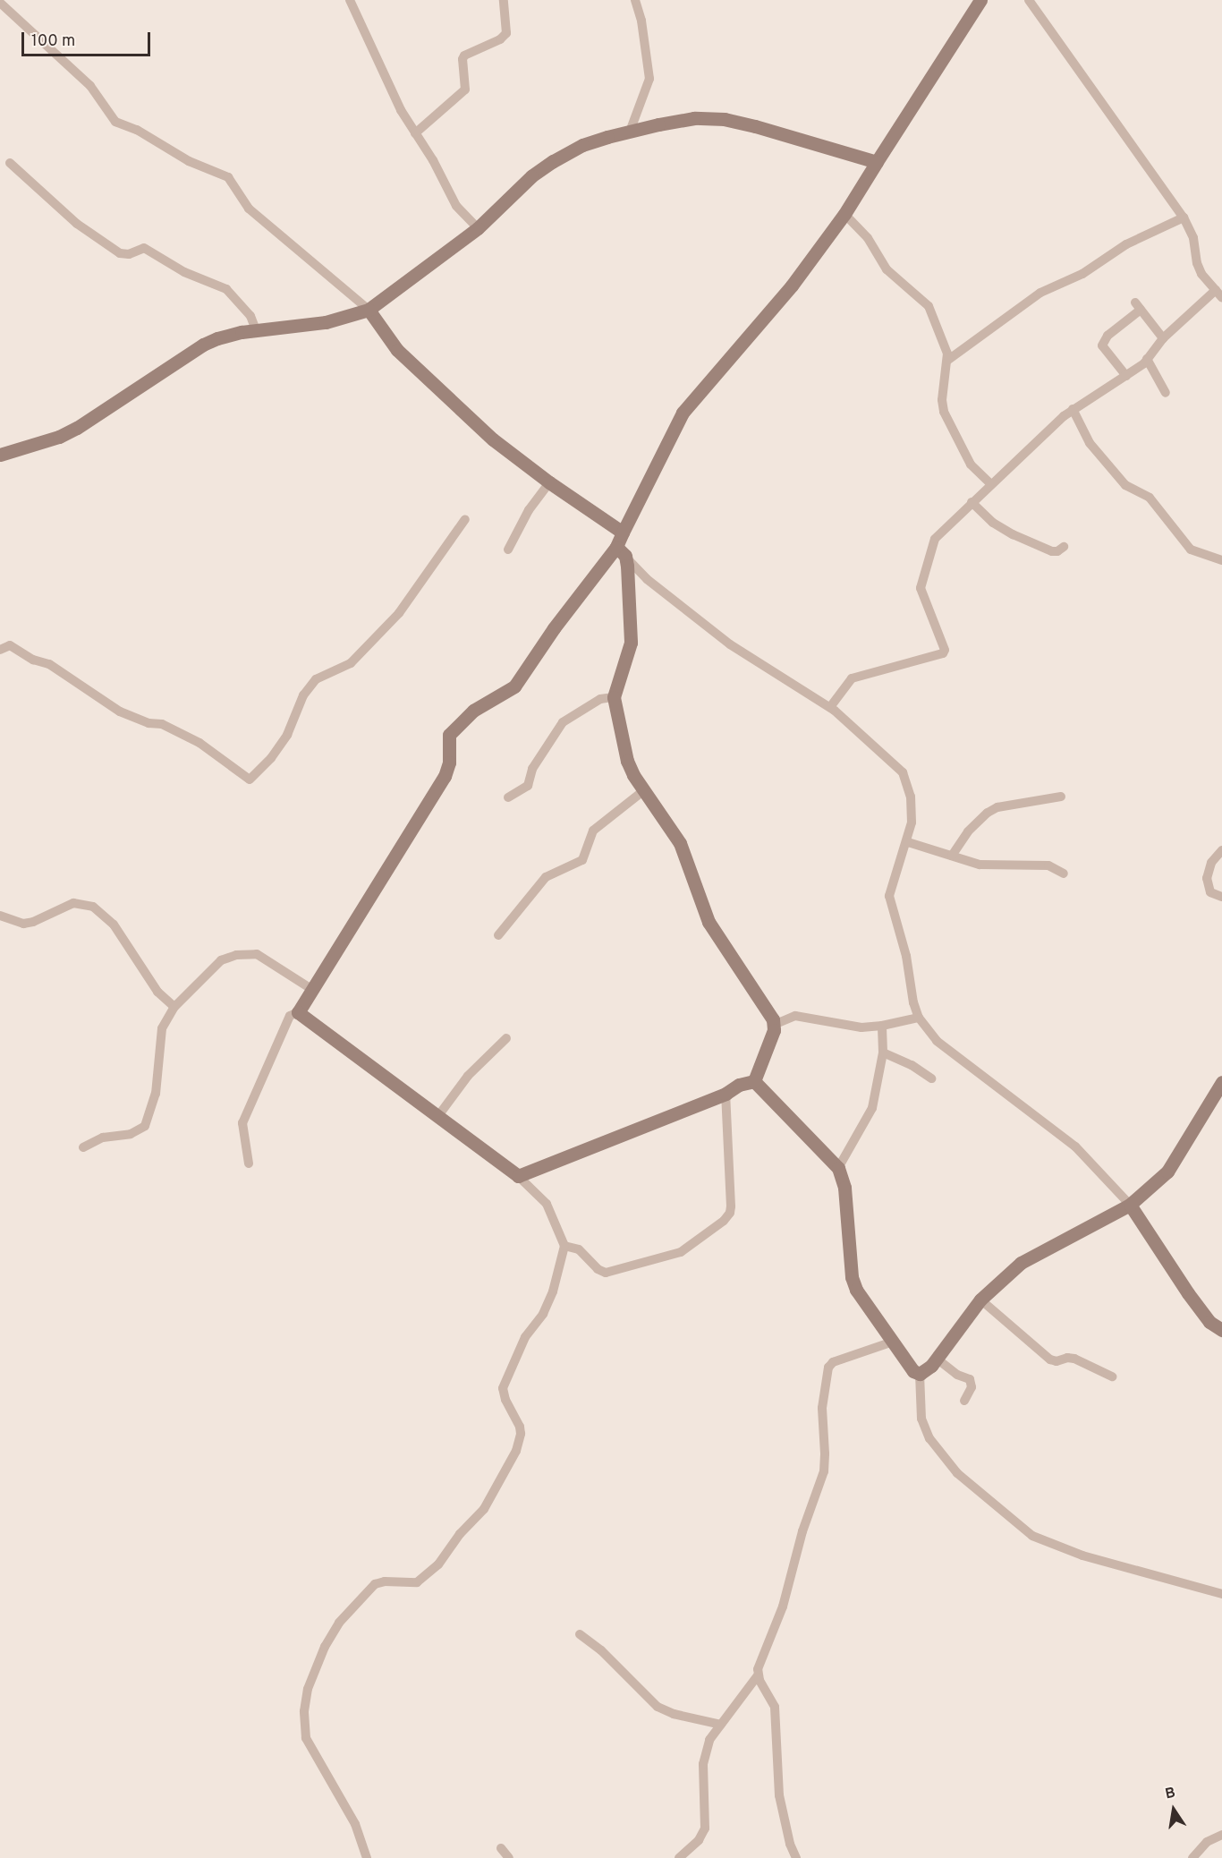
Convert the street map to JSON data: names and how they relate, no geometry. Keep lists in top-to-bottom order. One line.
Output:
{"scale_bar":"100 m","north":"top"}
